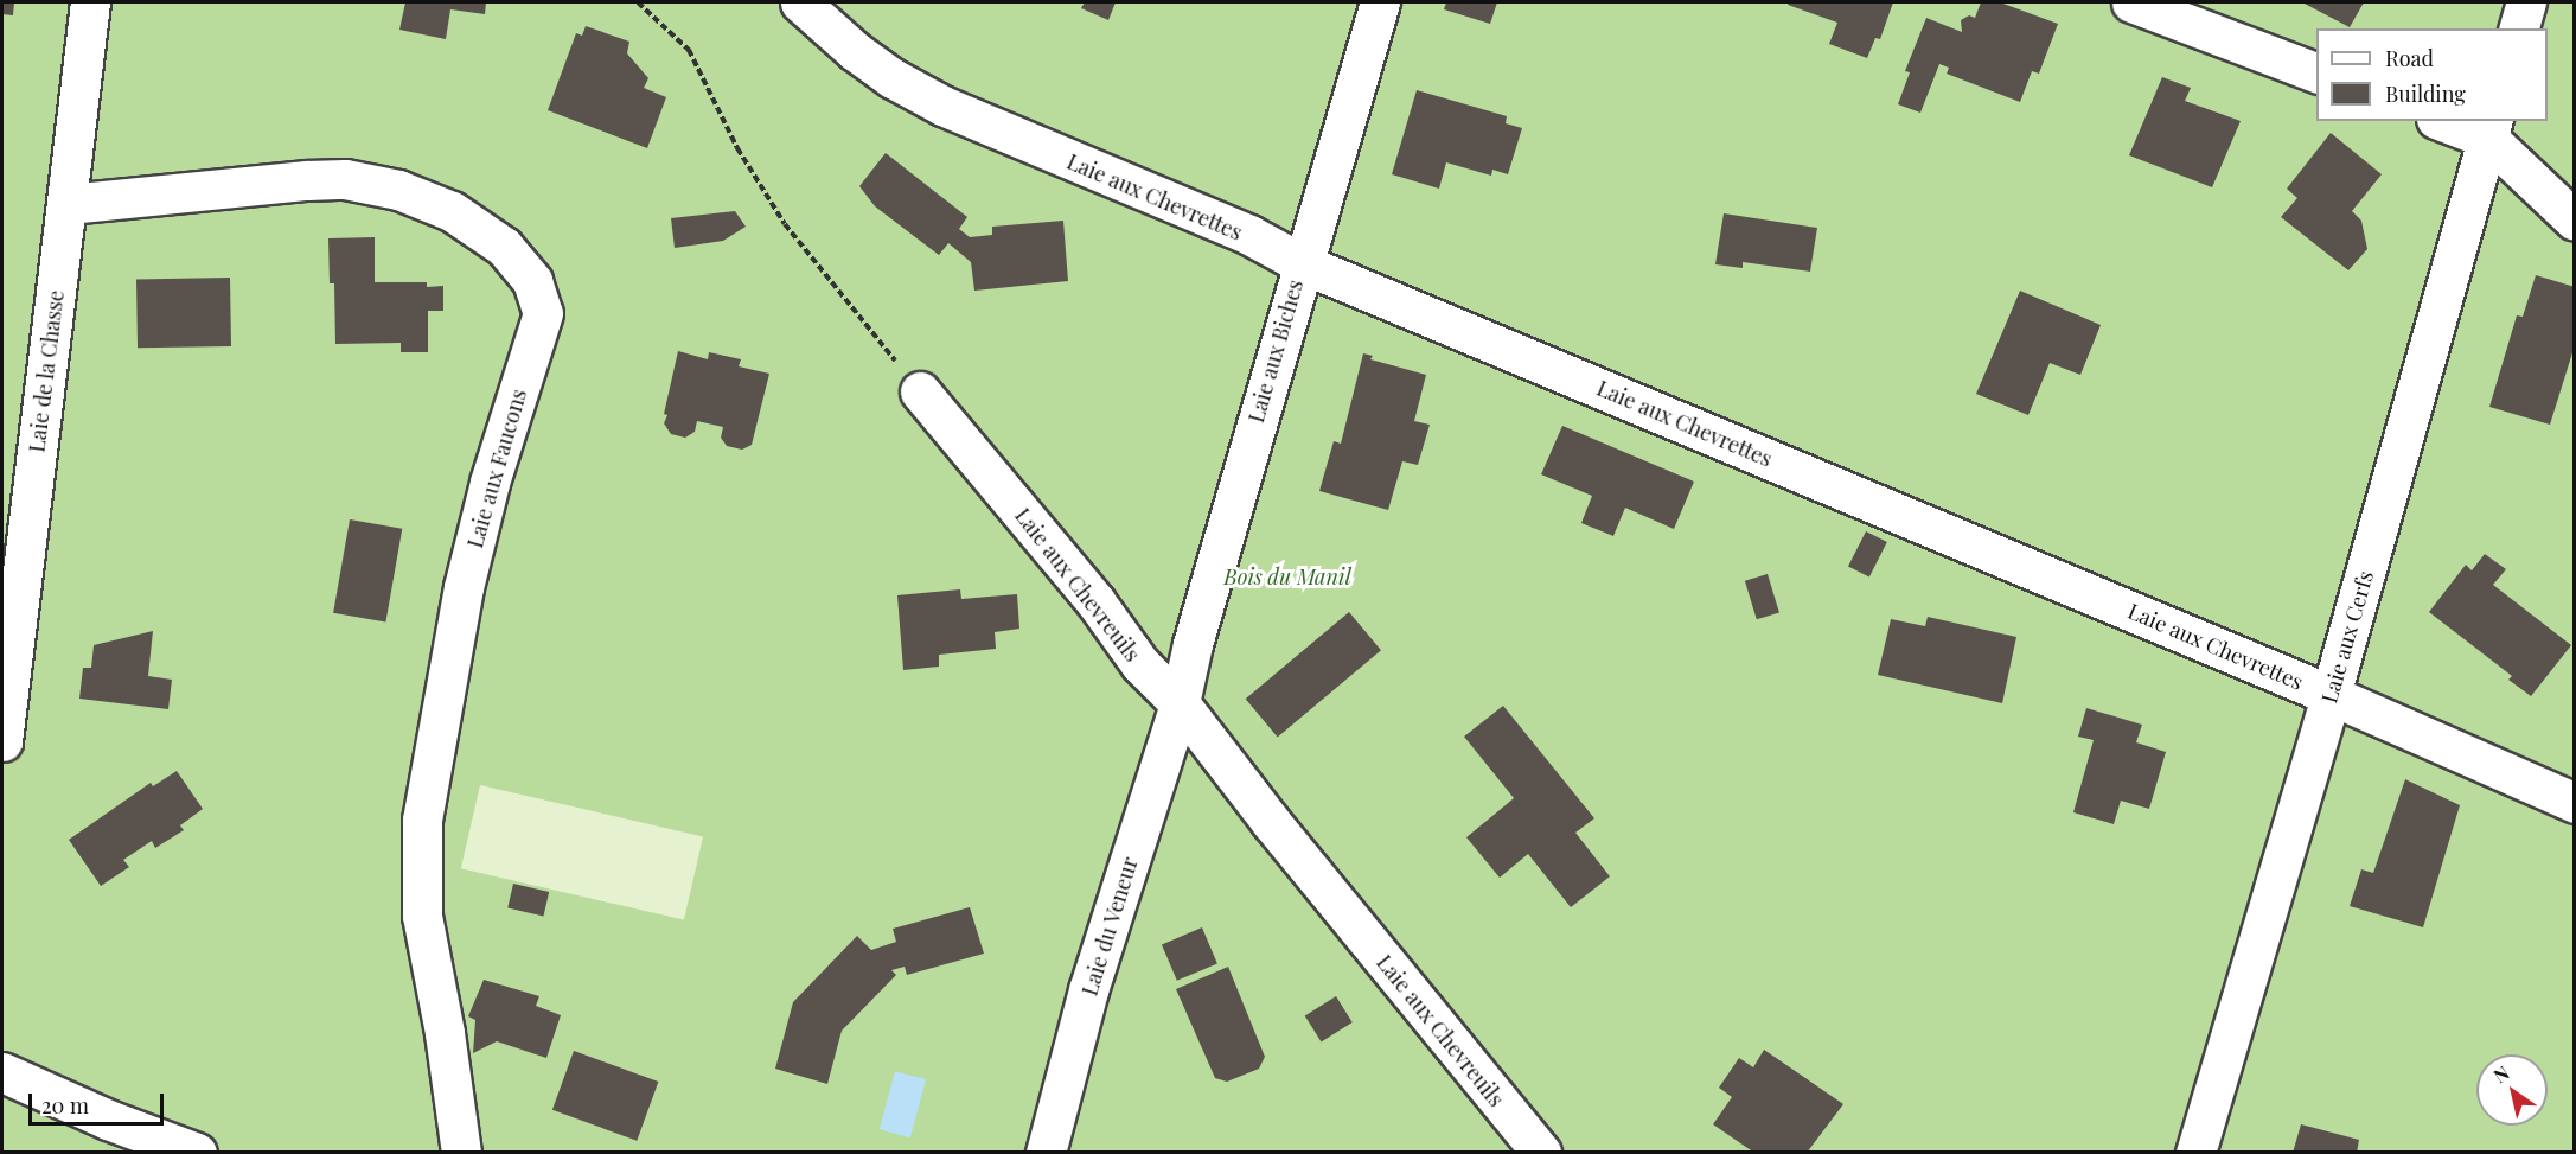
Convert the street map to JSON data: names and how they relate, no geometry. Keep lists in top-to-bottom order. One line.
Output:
{"streets":{"street":["Laie aux Chevrettes","Laie aux Biches","Laie de la Chasse","Laie aux Faucons","Laie aux Chevreuils","Laie aux Cerfs","Laie du Veneur"]},"crossings":[["Laie aux Chevrettes","Laie aux Biches"],["Laie aux Chevrettes","Laie aux Cerfs"],["Laie aux Biches","Laie aux Chevreuils"],["Laie aux Biches","Laie du Veneur"],["Laie de la Chasse","Laie aux Faucons"],["Laie aux Chevreuils","Laie du Veneur"]],"parks":["Bois du Manil"],"legend":["Road","Building"],"scale_bar":"20 m","north":"top left"}
